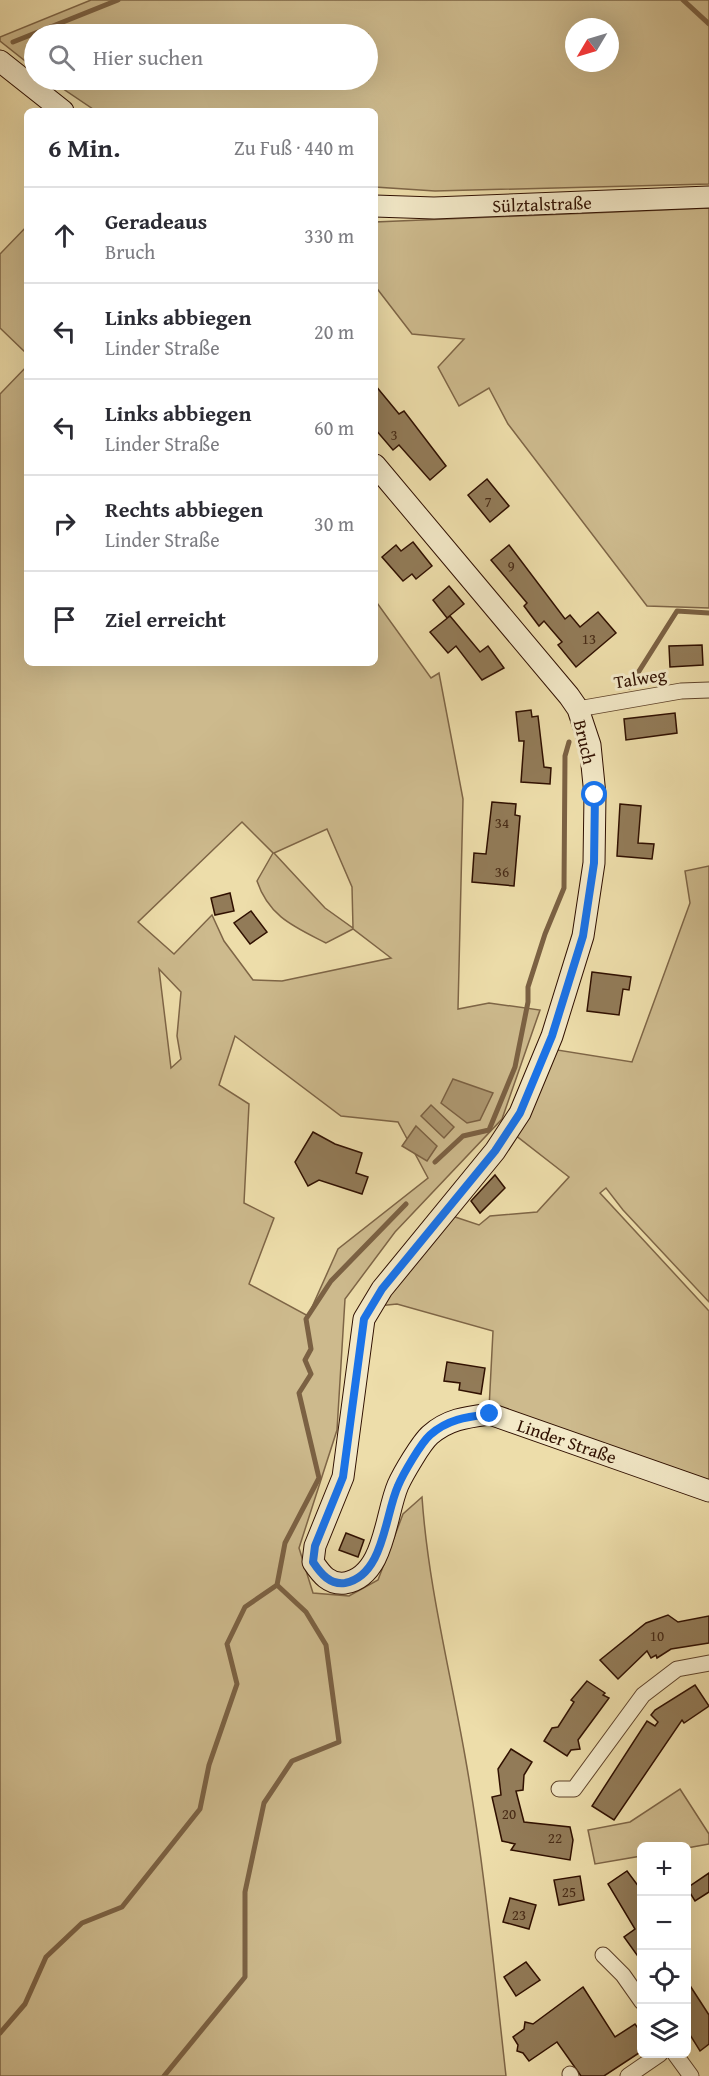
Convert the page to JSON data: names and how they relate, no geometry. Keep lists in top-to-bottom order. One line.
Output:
{"streets":{"street":["Sülztalstraße","Talweg","Bruch","Linder Straße"]},"crossings":[["Talweg","Bruch"],["Bruch","Linder Straße"]],"house_numbers":["3","7","9","13","34","36","10","20","22","25","23"],"north":"bottom left","page":{"search":"Hier suchen","heading":["6 Min.","Zu Fuß · 440 m"],"list":[["Geradeaus","Bruch","330 m"],["Links abbiegen","Linder Straße","20 m"],["Links abbiegen","Linder Straße","60 m"],["Rechts abbiegen","Linder Straße","30 m"],"Ziel erreicht"],"map_buttons":["+","−"]}}
